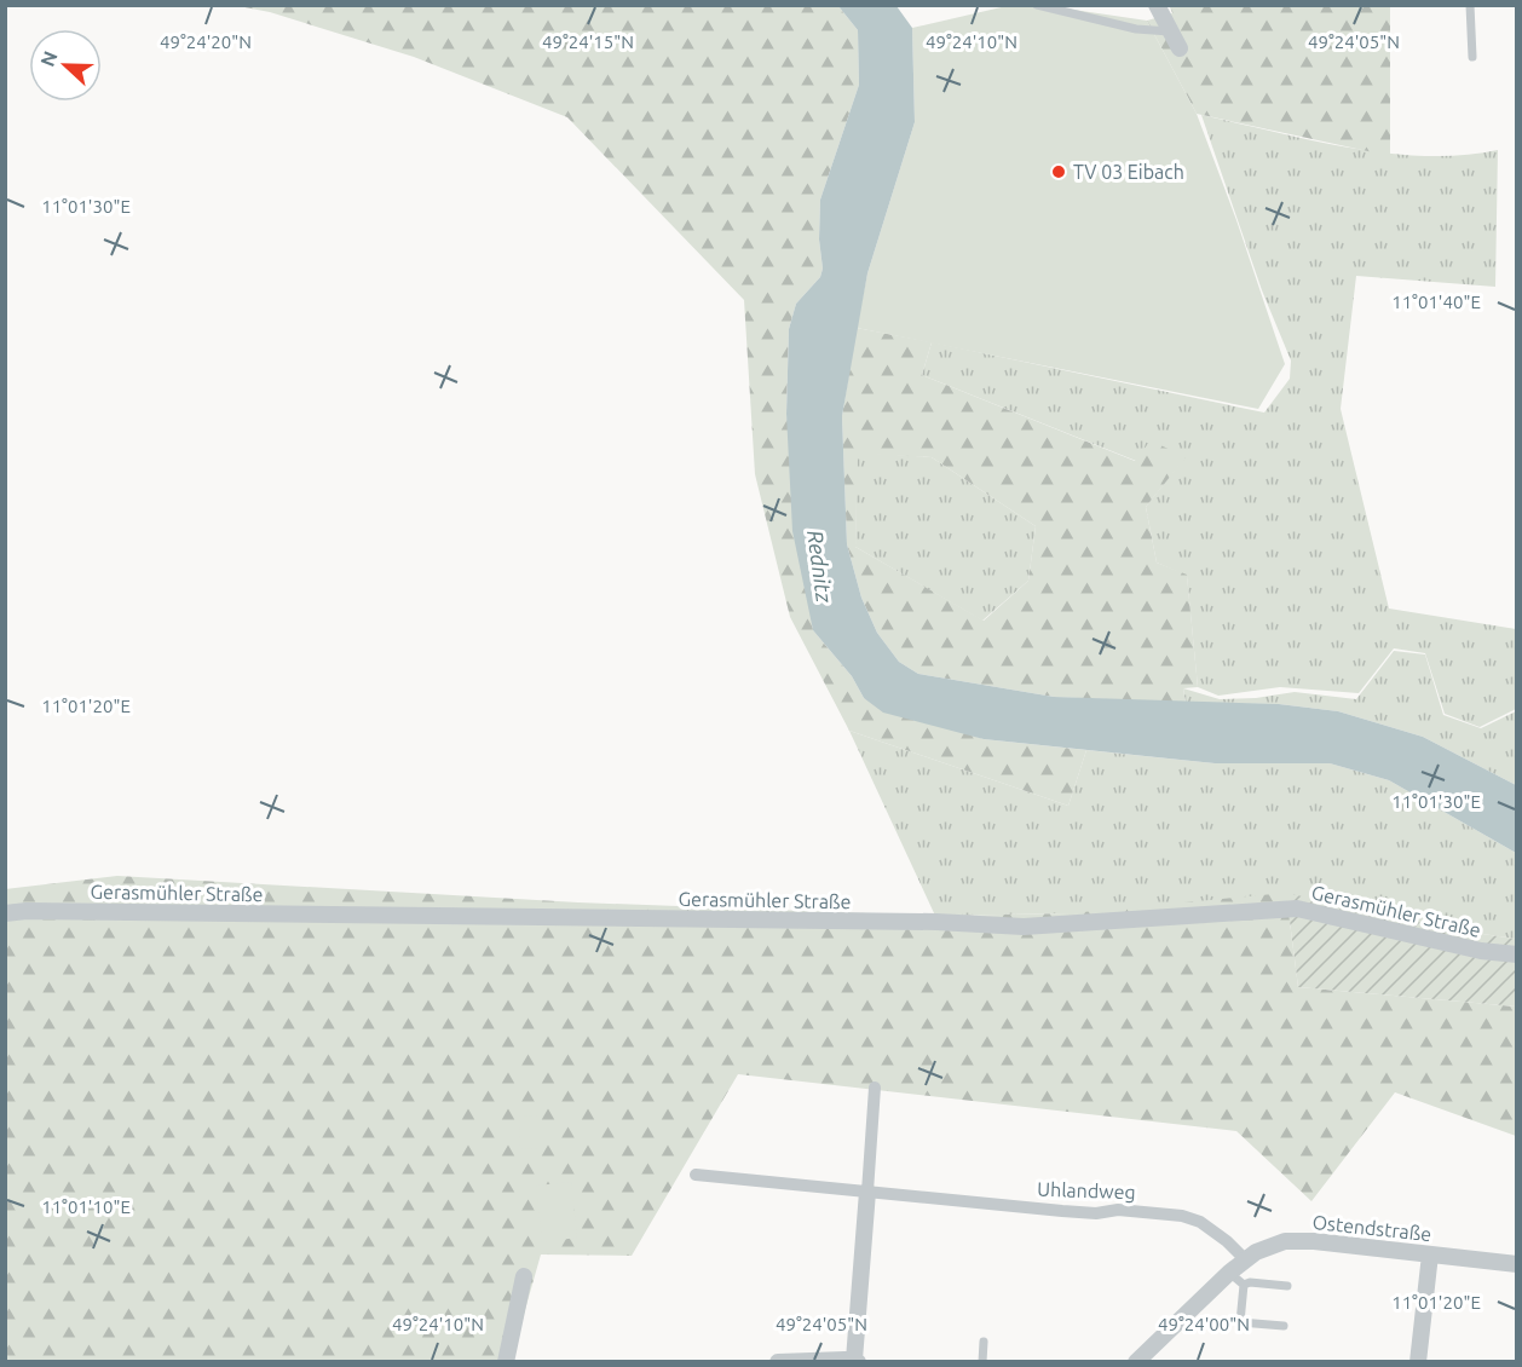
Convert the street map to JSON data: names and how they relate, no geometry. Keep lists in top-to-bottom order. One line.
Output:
{"streets":{"street":["Gerasmühler Straße","Uhlandweg","Ostendstraße"]},"crossings":[["Uhlandweg","Ostendstraße"]],"water":["Rednitz"],"places":["TV 03 Eibach"],"north":"left","coordinates":["49°24'15\"N","49°24'05\"N","49°24'20\"N","49°24'10\"N","11°01'30\"E","11°01'40\"E","11°01'20\"E","11°01'10\"E","49°24'00\"N"]}
